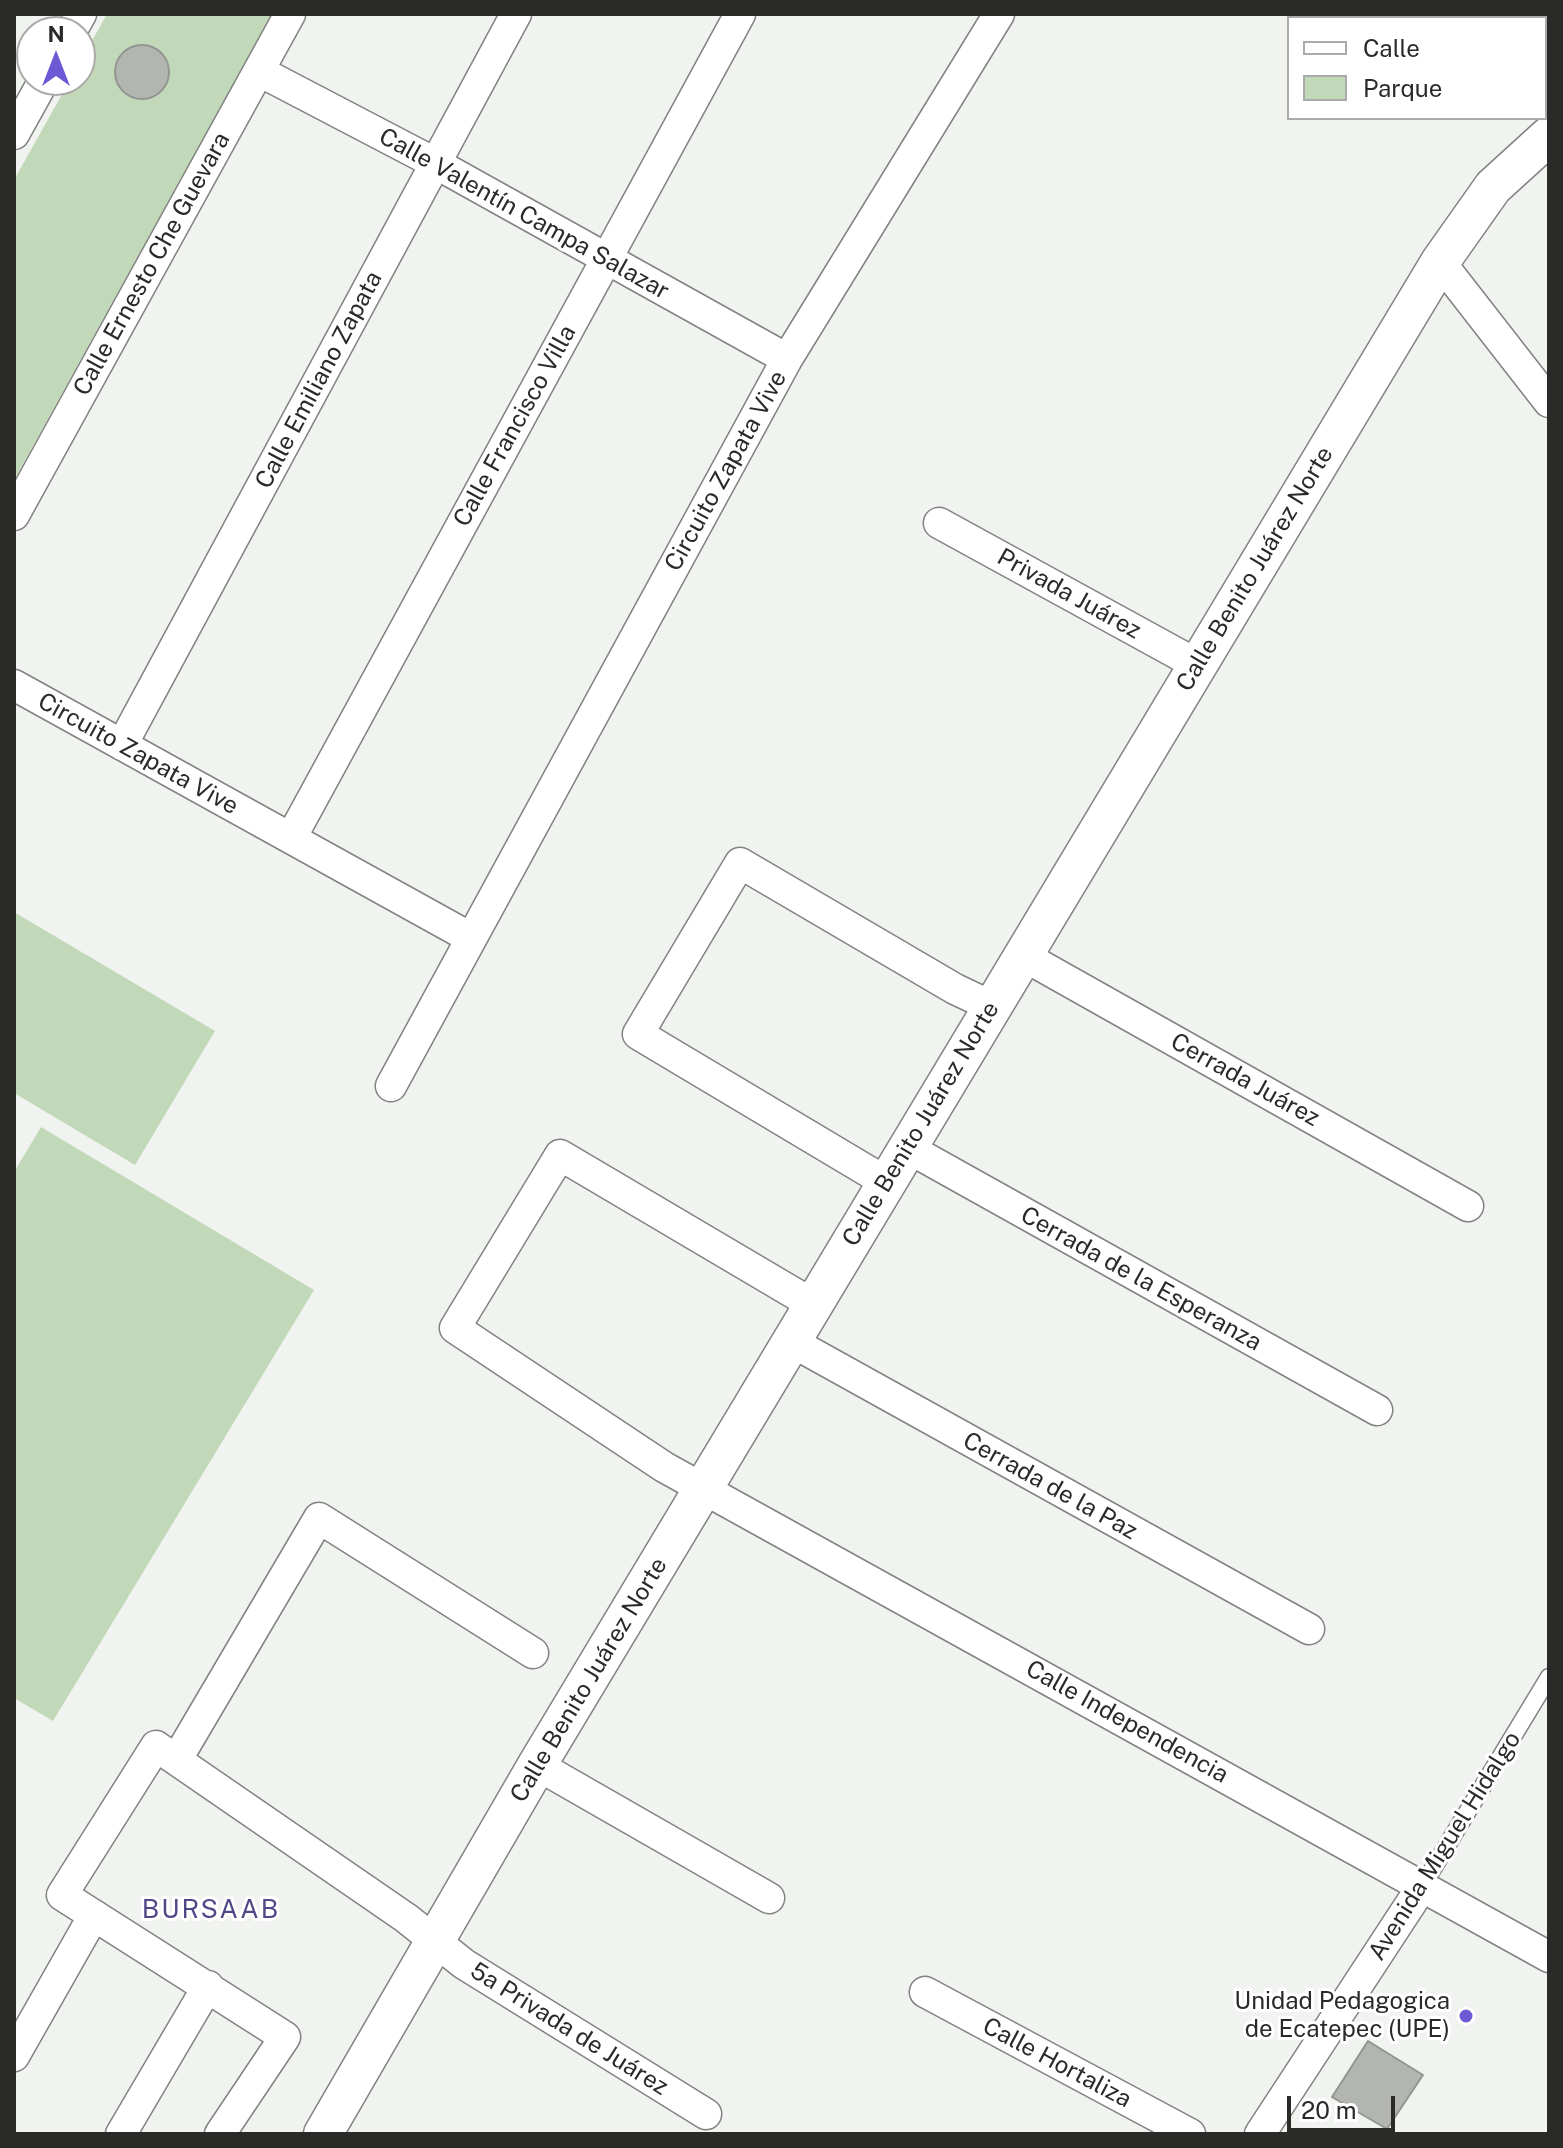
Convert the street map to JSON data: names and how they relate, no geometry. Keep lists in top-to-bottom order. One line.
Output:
{"streets":{"street":["Calle Valentín Campa Salazar","Calle Ernesto Che Guevara","Calle Emiliano Zapata","Calle Francisco Villa","Circuito Zapata Vive","Calle Benito Juárez Norte","Privada Juárez","Cerrada Juárez","Cerrada de la Esperanza","Cerrada de la Paz","Calle Independencia","Avenida Miguel Hidalgo","5a Privada de Juárez","Calle Hortaliza"]},"crossings":[["Calle Valentín Campa Salazar","Calle Ernesto Che Guevara"],["Calle Valentín Campa Salazar","Calle Emiliano Zapata"],["Calle Valentín Campa Salazar","Calle Francisco Villa"],["Calle Valentín Campa Salazar","Circuito Zapata Vive"],["Calle Emiliano Zapata","Circuito Zapata Vive"],["Calle Francisco Villa","Circuito Zapata Vive"],["Calle Benito Juárez Norte","Privada Juárez"],["Calle Benito Juárez Norte","Cerrada Juárez"],["Calle Benito Juárez Norte","Cerrada de la Esperanza"],["Calle Benito Juárez Norte","Cerrada de la Paz"],["Calle Benito Juárez Norte","Calle Independencia"],["Calle Benito Juárez Norte","5a Privada de Juárez"],["Calle Independencia","Avenida Miguel Hidalgo"]],"districts":["BURSAAB"],"places":["Unidad Pedagogica de Ecatepec (UPE)"],"legend":["Calle","Parque"],"scale_bar":"20 m","north":"top"}
